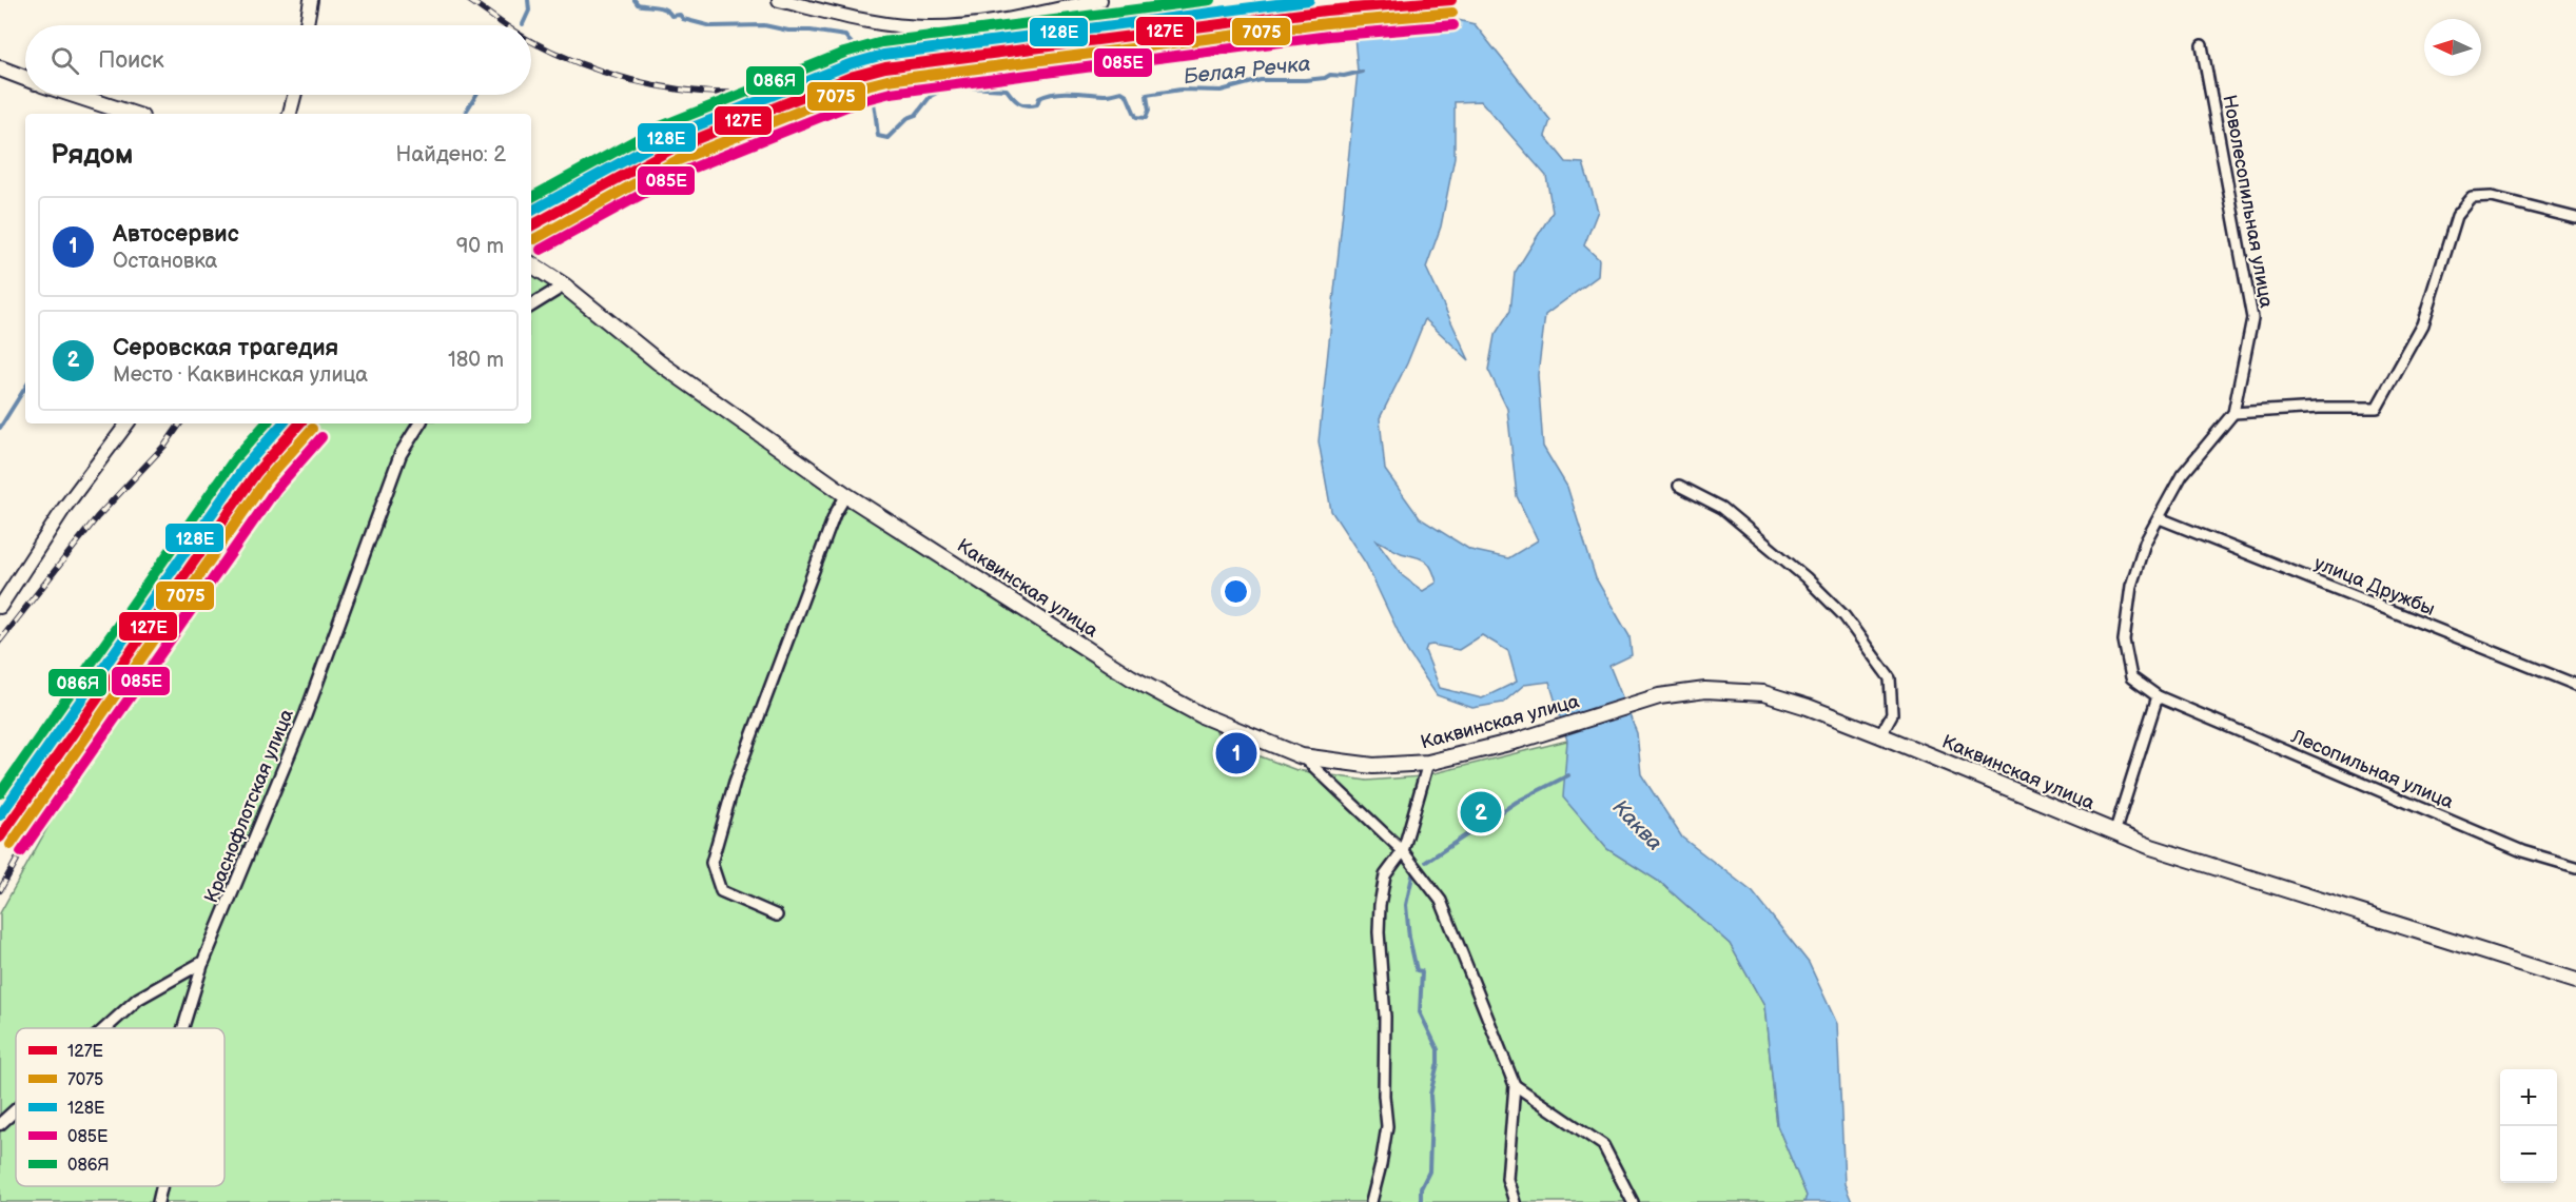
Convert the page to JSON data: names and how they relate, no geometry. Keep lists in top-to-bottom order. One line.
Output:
{"streets":{"main road":["Каквинская улица"],"street":["Новолесопильная улица","улица Дружбы","Лесопильная улица","Краснофлотская улица"]},"crossings":[["Новолесопильная улица","улица Дружбы"],["Новолесопильная улица","Лесопильная улица"]],"water":["Белая Речка","Каква"],"lines":["transit line 127Е","transit line 128Е","transit line 086Я","transit line 7075","transit line 085Е"],"legend":["127Е","7075","128Е","085Е","086Я"],"north":"left","page":{"search":"Поиск","heading":["Рядом","Найдено: 2"],"list":[{"mark":"1","name":"Автосервис","note":"Остановка","value":"90 m"},{"mark":"2","name":"Серовская трагедия","note":"Место · Каквинская улица","value":"180 m"}],"pins":["1","2"],"map_buttons":["+","−"]}}
